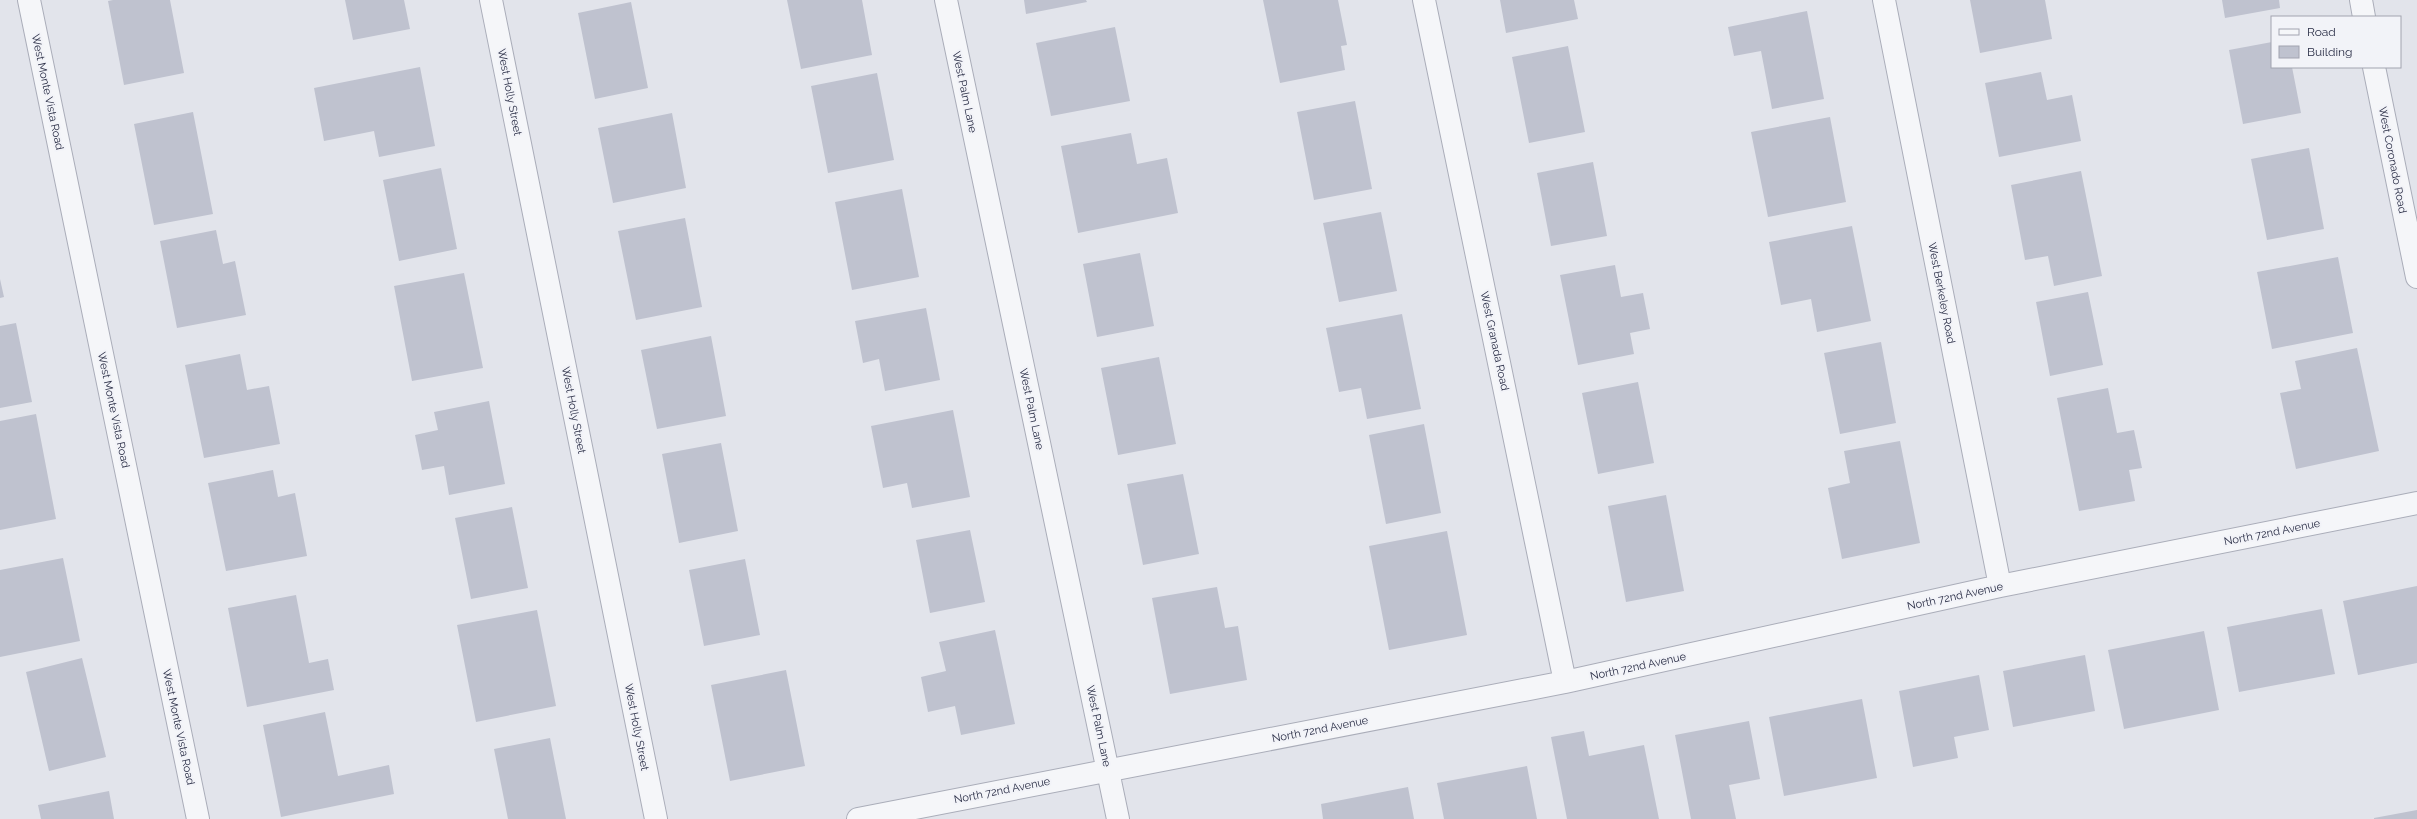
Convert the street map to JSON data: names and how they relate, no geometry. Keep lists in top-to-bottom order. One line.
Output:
{"streets":{"street":["West Monte Vista Road","West Holly Street","West Palm Lane","West Coronado Road","West Berkeley Road","West Granada Road","North 72nd Avenue"]},"crossings":[["West Palm Lane","North 72nd Avenue"],["West Berkeley Road","North 72nd Avenue"],["West Granada Road","North 72nd Avenue"]],"legend":["Road","Building"]}
